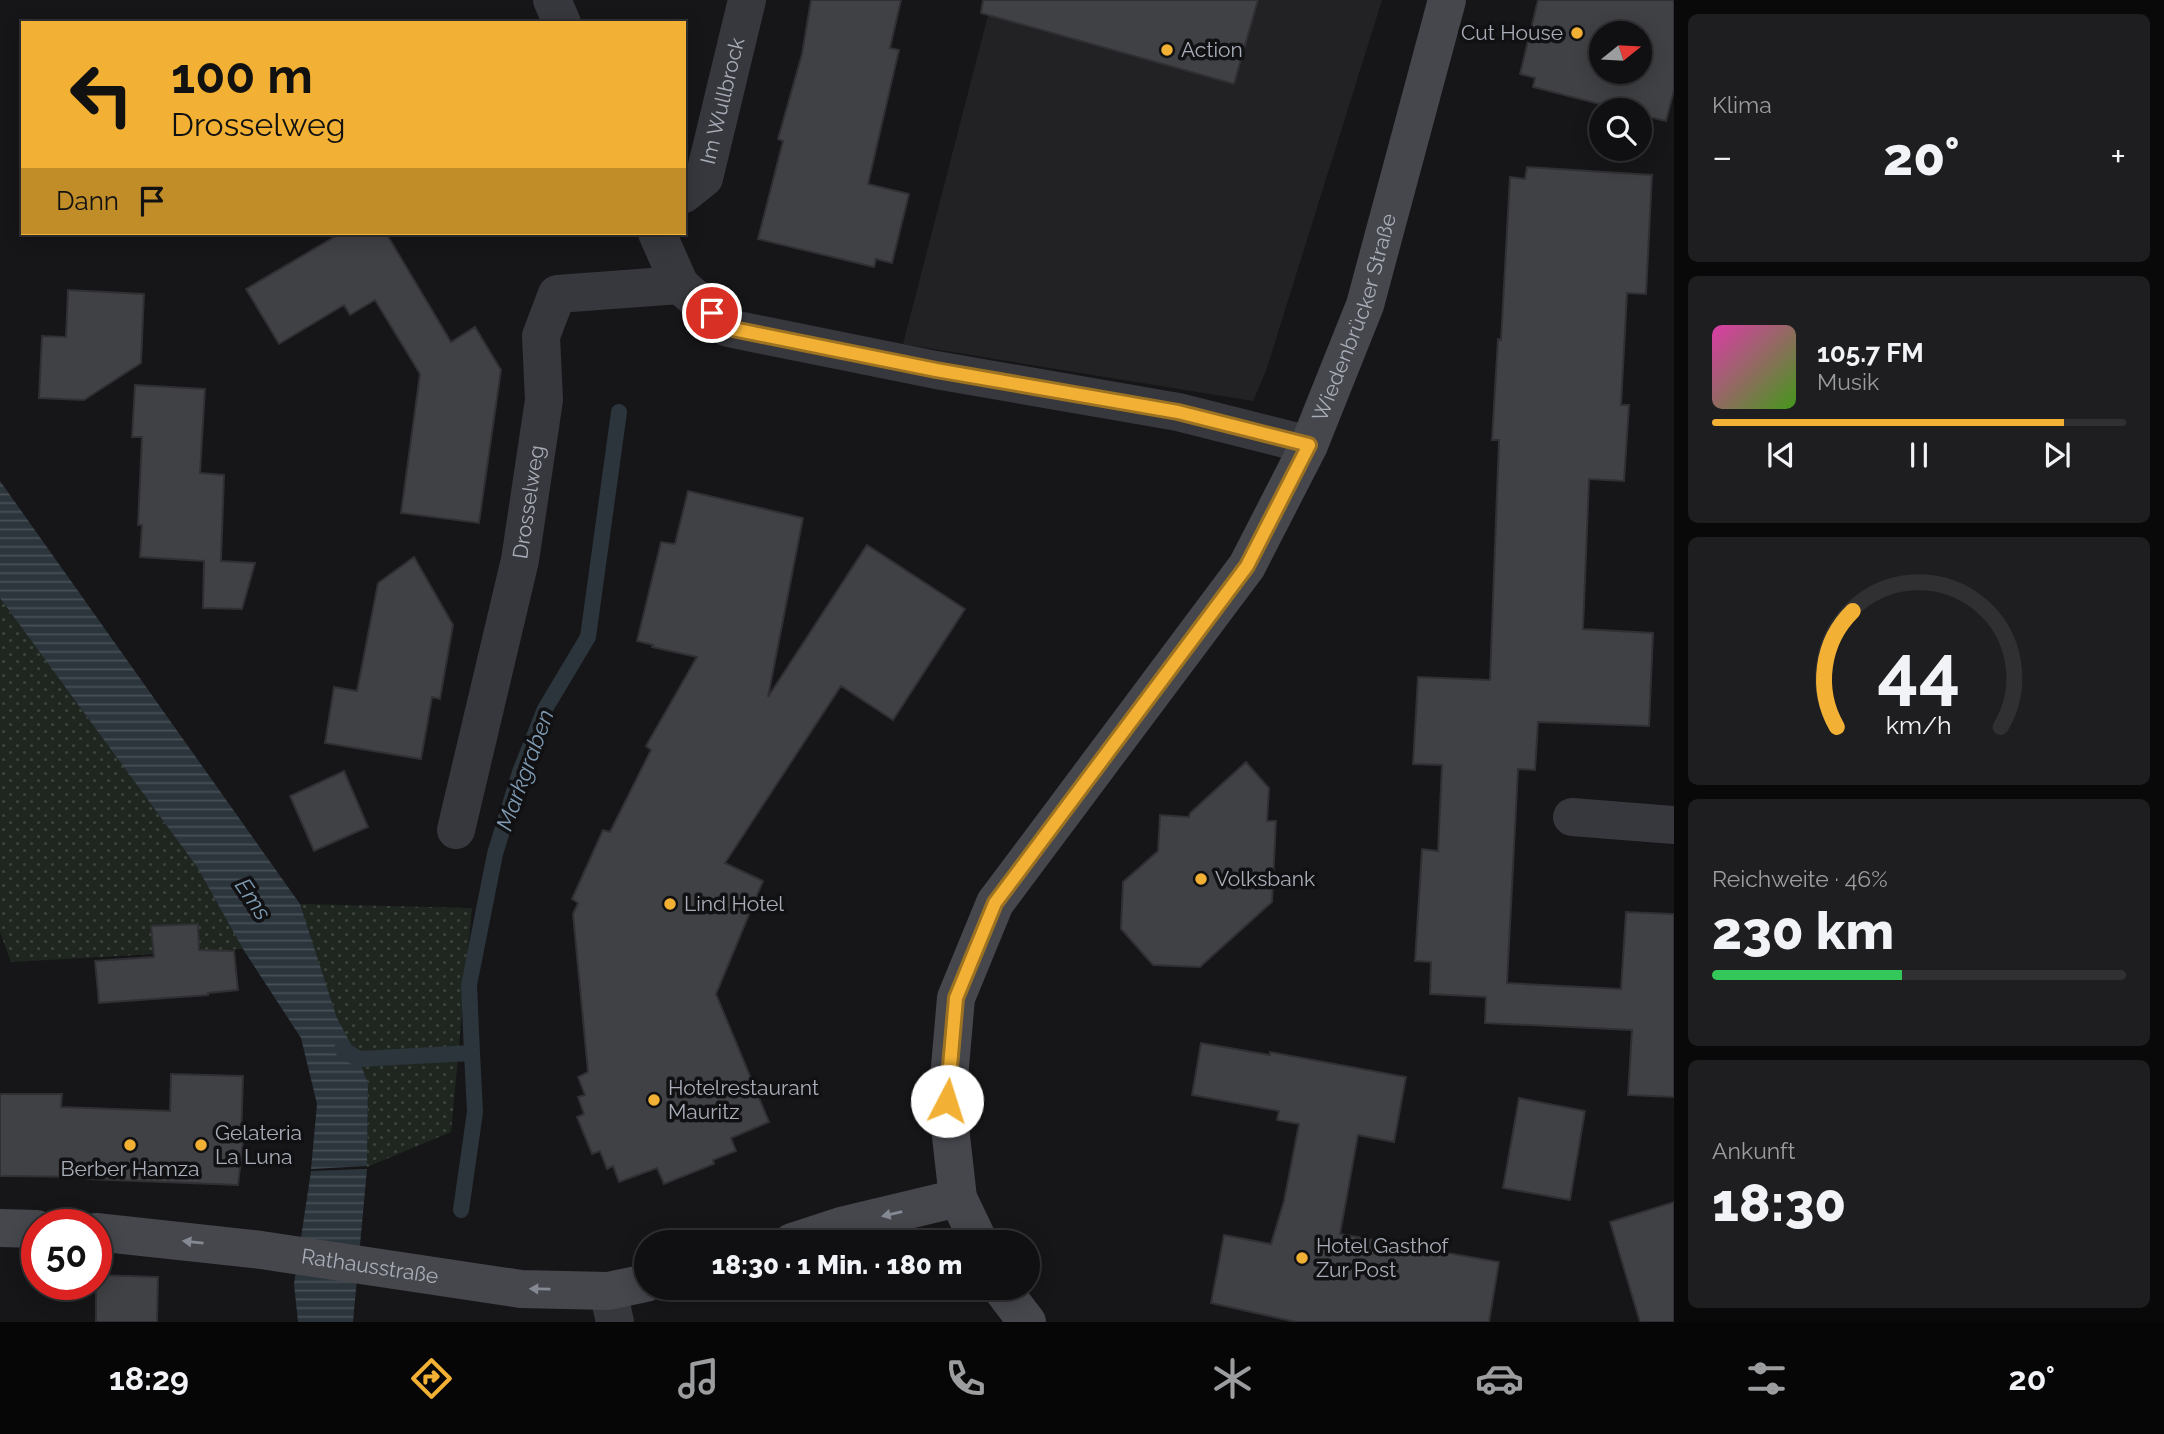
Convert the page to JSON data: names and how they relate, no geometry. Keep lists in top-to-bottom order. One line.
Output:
{"streets":{"main road":["Wiedenbrücker Straße","Rathausstraße"],"street":["Im Wullbrock","Drosselweg"]},"one_way":["Rathausstraße"],"water":["Markgraben","Ems"],"places":["Cut House","Action","Volksbank","Lind Hotel","Hotelrestaurant Mauritz","Berber Hamza","Gelateria La Luna","Hotel Gasthof Zur Post"],"north":"right","page":{"tile":["Klima",["Reichweite · 46%","230 km"],["Ankunft","18:30"]],"turn":["100 m","Drosselweg"],"heat":["−","20°","+"],"then":"Dann","song":["105.7 FM","Musik"],"limit":"50","trip":"18:30 · 1 Min. · 180 m","tabs":["18:29","20°"],"gauge":["44","km/h"]}}
